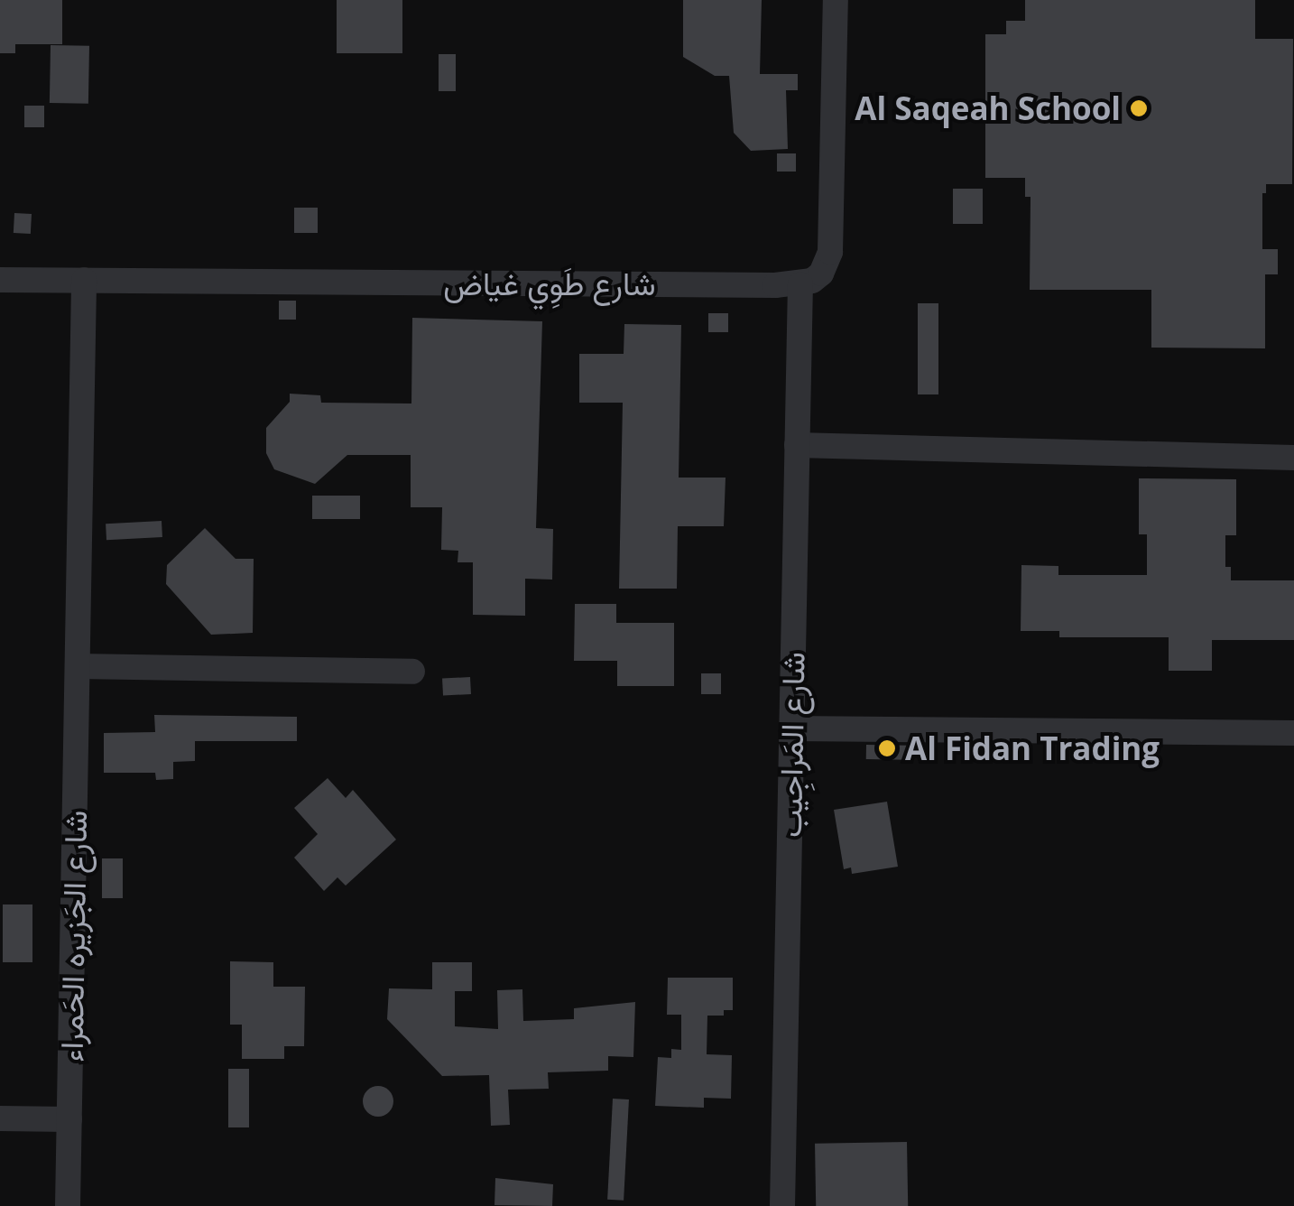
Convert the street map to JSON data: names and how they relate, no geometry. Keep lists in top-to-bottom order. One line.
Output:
{"streets":{"street":["شارع طَوِي غياض","شارع المَراجِيب","شارع الجَزيره الحَمراء"]},"crossings":[["شارع طَوِي غياض","شارع المَراجِيب"],["شارع طَوِي غياض","شارع الجَزيره الحَمراء"]],"places":["Al Saqeah School","Al Fidan Trading"]}
